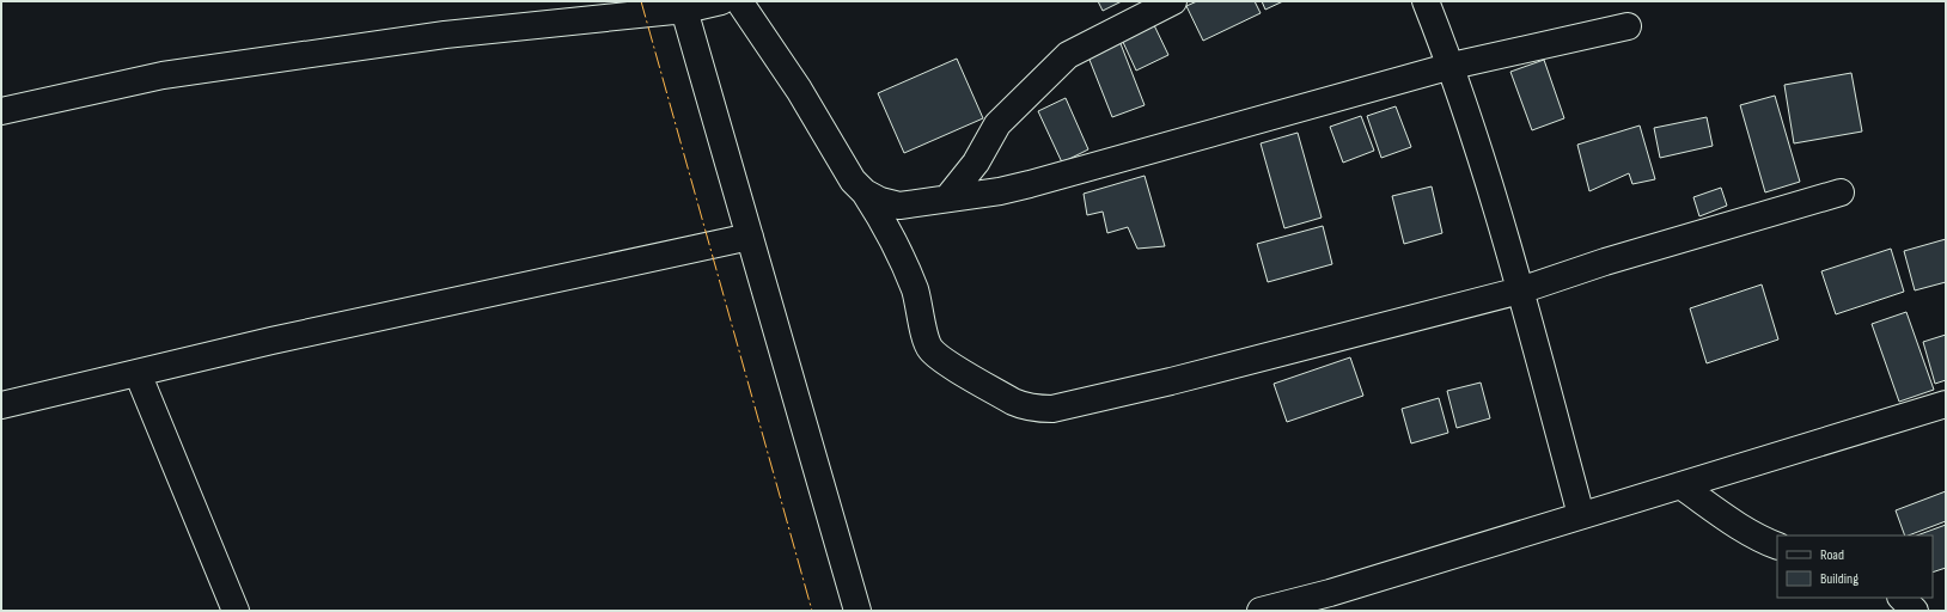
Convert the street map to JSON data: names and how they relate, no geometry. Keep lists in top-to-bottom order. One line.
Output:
{"legend":["Road","Building"]}
